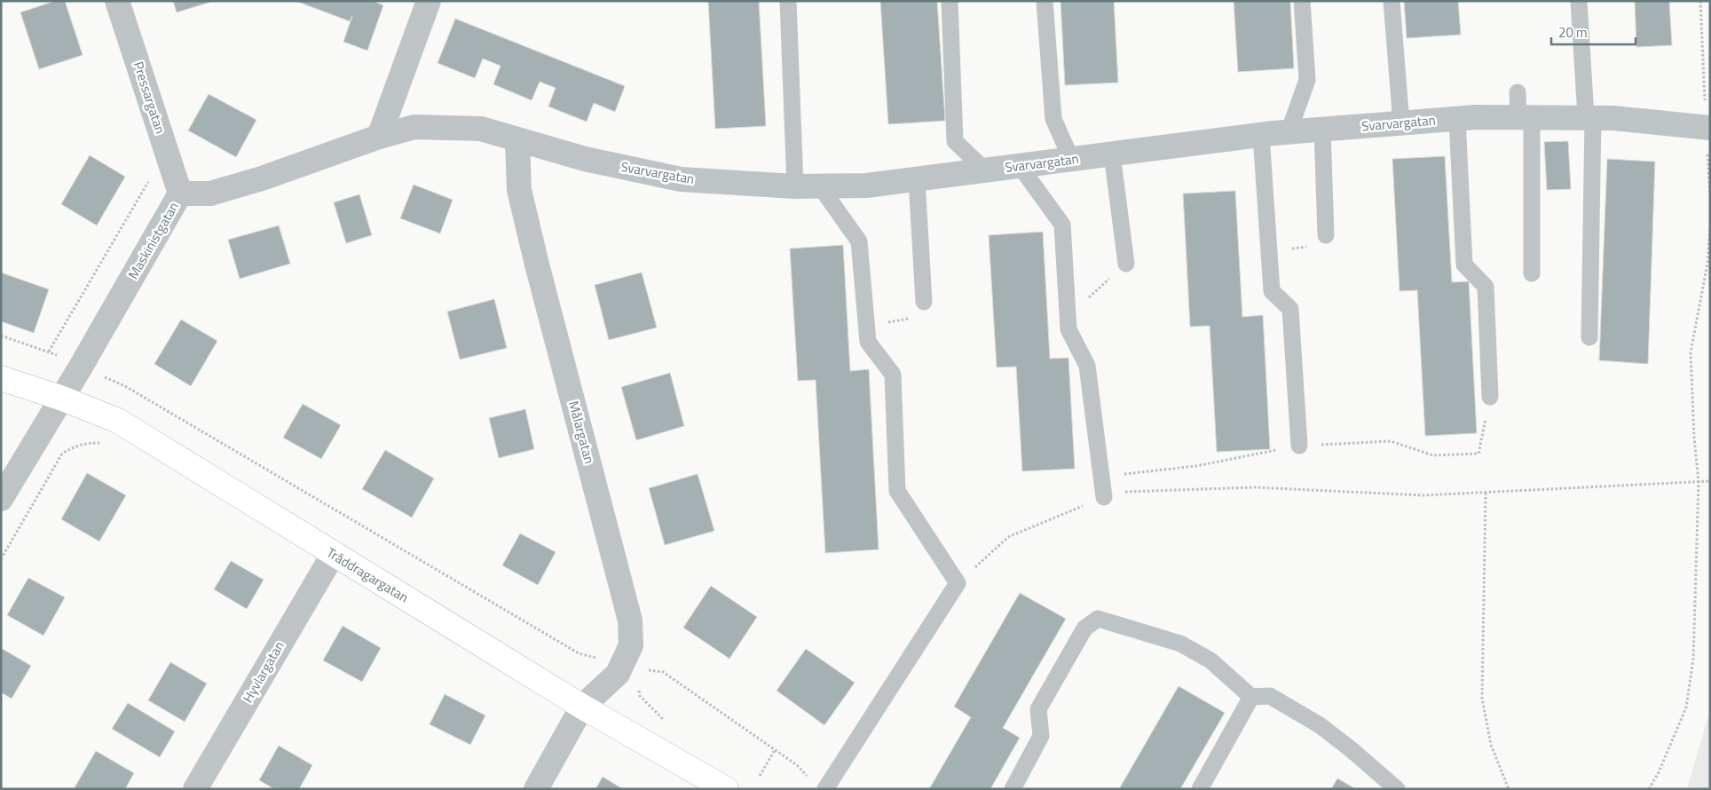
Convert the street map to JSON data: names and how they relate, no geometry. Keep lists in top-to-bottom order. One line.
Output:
{"streets":{"main road":["Tråddragargatan"],"street":["Pressargatan","Svarvargatan","Maskinistgatan","Målargatan","Hyvlargatan"]},"crossings":[["Pressargatan","Maskinistgatan"],["Svarvargatan","Maskinistgatan"],["Svarvargatan","Målargatan"],["Maskinistgatan","Tråddragargatan"],["Målargatan","Tråddragargatan"],["Tråddragargatan","Hyvlargatan"]],"scale_bar":"20 m"}
